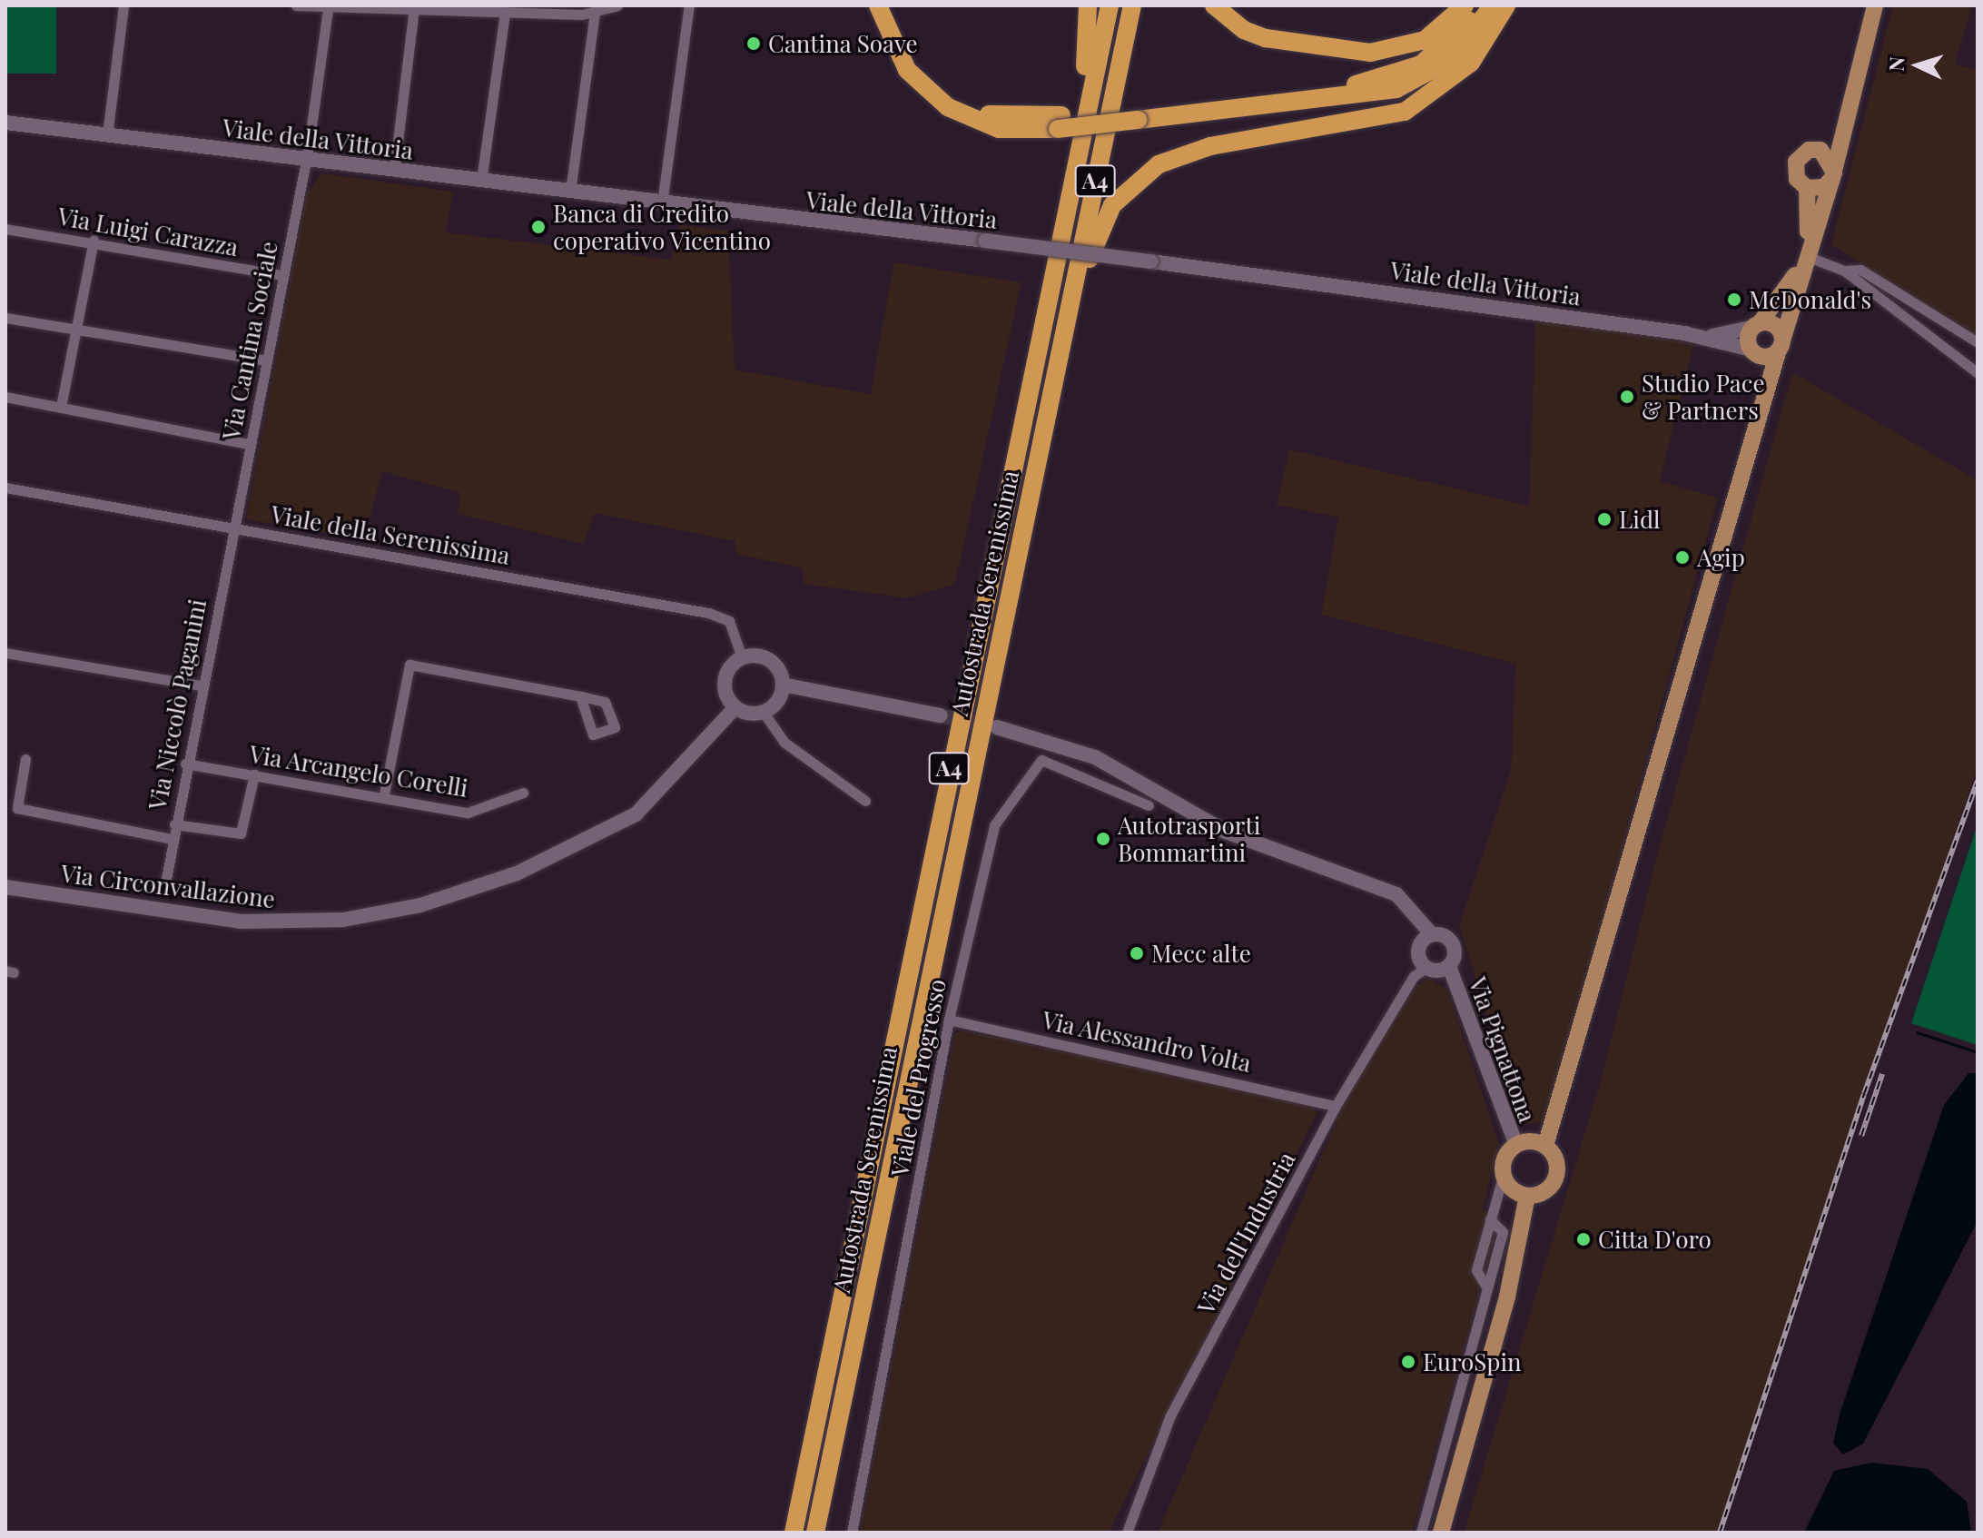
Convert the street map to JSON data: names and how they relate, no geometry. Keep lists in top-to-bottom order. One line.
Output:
{"streets":{"highway":["A4","Autostrada Serenissima"],"street":["Viale della Vittoria","Via Luigi Carazza","Via Cantina Sociale","Viale della Serenissima","Via Niccolò Paganini","Via Arcangelo Corelli","Via Circonvallazione","Via Alessandro Volta","Via Pignattona","Viale del Progresso","Via dell'Industria"]},"crossings":[["Viale della Vittoria","Via Cantina Sociale"],["Via Luigi Carazza","Via Cantina Sociale"],["Via Cantina Sociale","Viale della Serenissima"],["Via Cantina Sociale","Via Niccolò Paganini"],["Viale della Serenissima","Via Niccolò Paganini"],["Viale della Serenissima","Via Circonvallazione"],["Via Niccolò Paganini","Via Arcangelo Corelli"],["Via Alessandro Volta","Viale del Progresso"],["Via Alessandro Volta","Via dell'Industria"]],"places":["Cantina Soave","Banca di Credito coperativo Vicentino","McDonald's","Studio Pace & Partners","Lidl","Agip","Autotrasporti Bommartini","Mecc alte","Citta D'oro","EuroSpin"],"north":"left"}
